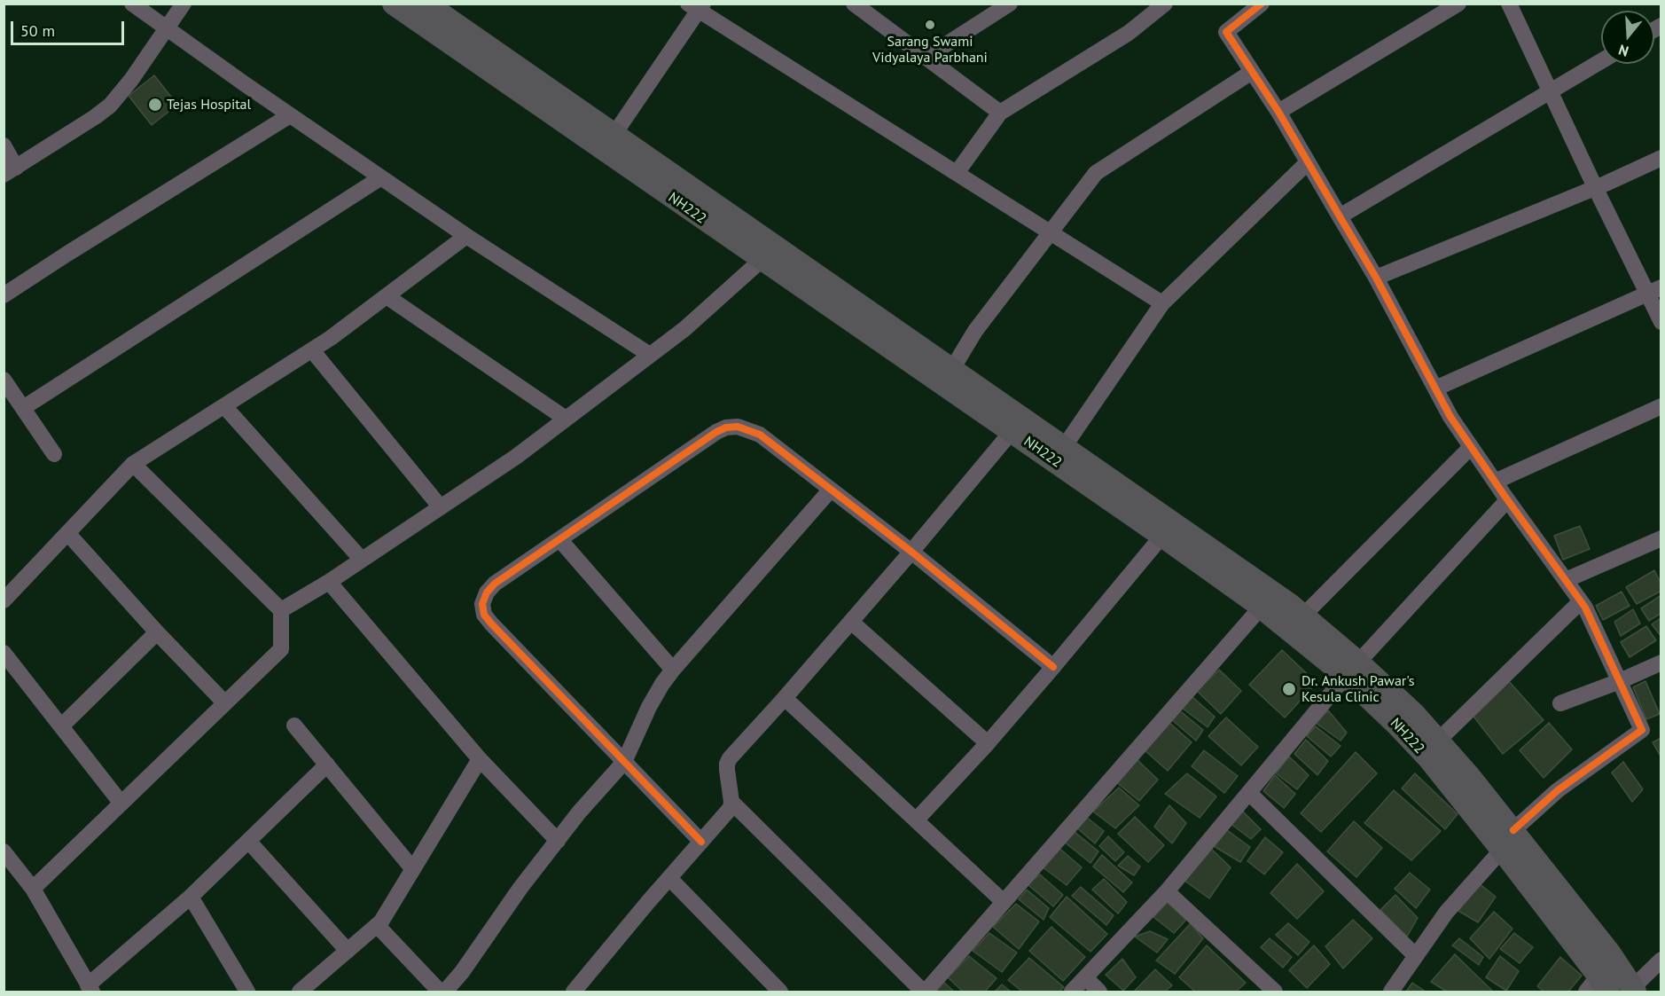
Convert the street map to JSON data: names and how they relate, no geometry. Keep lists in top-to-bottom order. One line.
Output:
{"streets":{"highway":["NH222"]},"places":["Sarang Swami Vidyalaya Parbhani","Tejas Hospital","Dr. Ankush Pawar's Kesula Clinic"],"scale_bar":"50 m","north":"bottom"}
